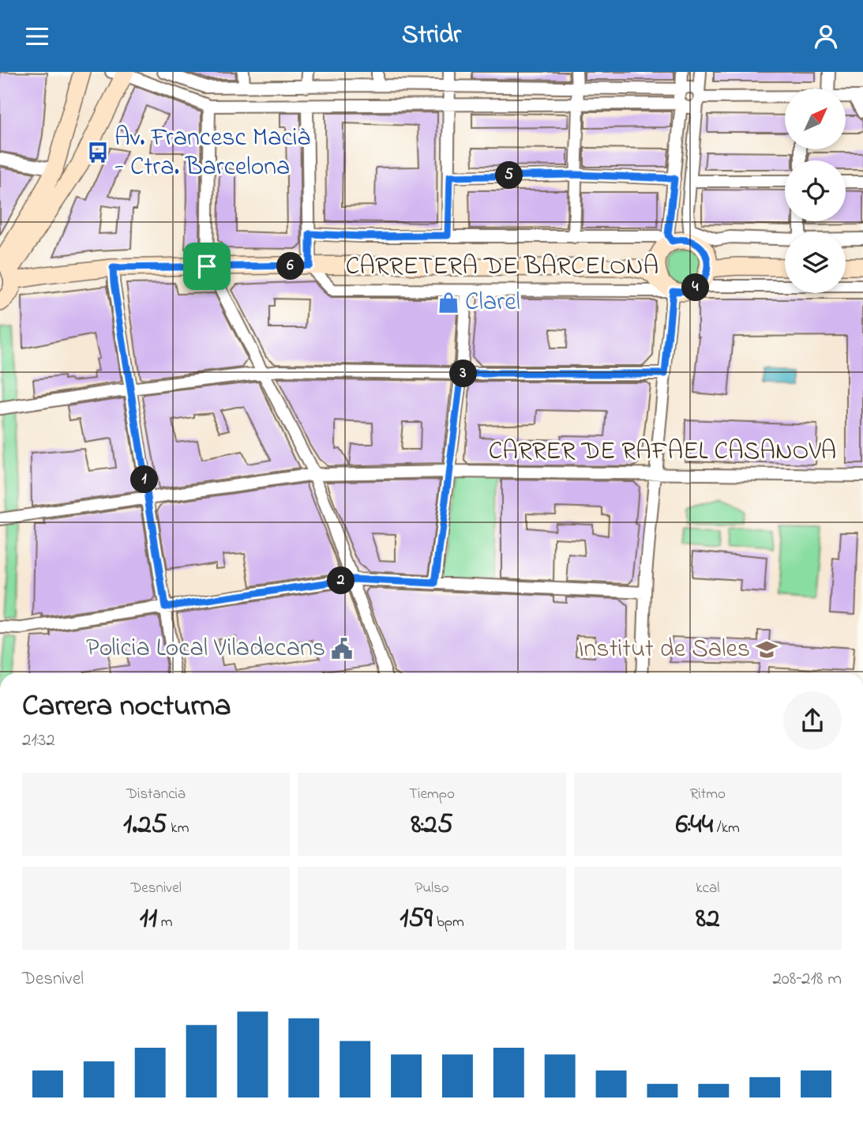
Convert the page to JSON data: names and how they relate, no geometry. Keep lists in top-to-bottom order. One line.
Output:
{"streets":{"street":["CARRETERA DE BARCELONA","CARRER DE RAFAEL CASANOVA"]},"places":{"bus stop":["Av. Francesc Macià - Ctra. Barcelona"],"shop":["Clarel"],"public building":["Policia Local Viladecans"],"school or university":["Institut de Sales"]},"north":"top right","page":{"header":"Stridr","pins":["5","6","4","3","1","2"],"heading":["Carrera nocturna","21:32"],"stats":[["Distancia","1.25 km"],["Tiempo","8:25"],["Ritmo","6:44 /km"],["Desnivel","11 m"],["Pulso","159 bpm"],["kcal","82"]],"chart":["Desnivel","208–218 m"]}}
